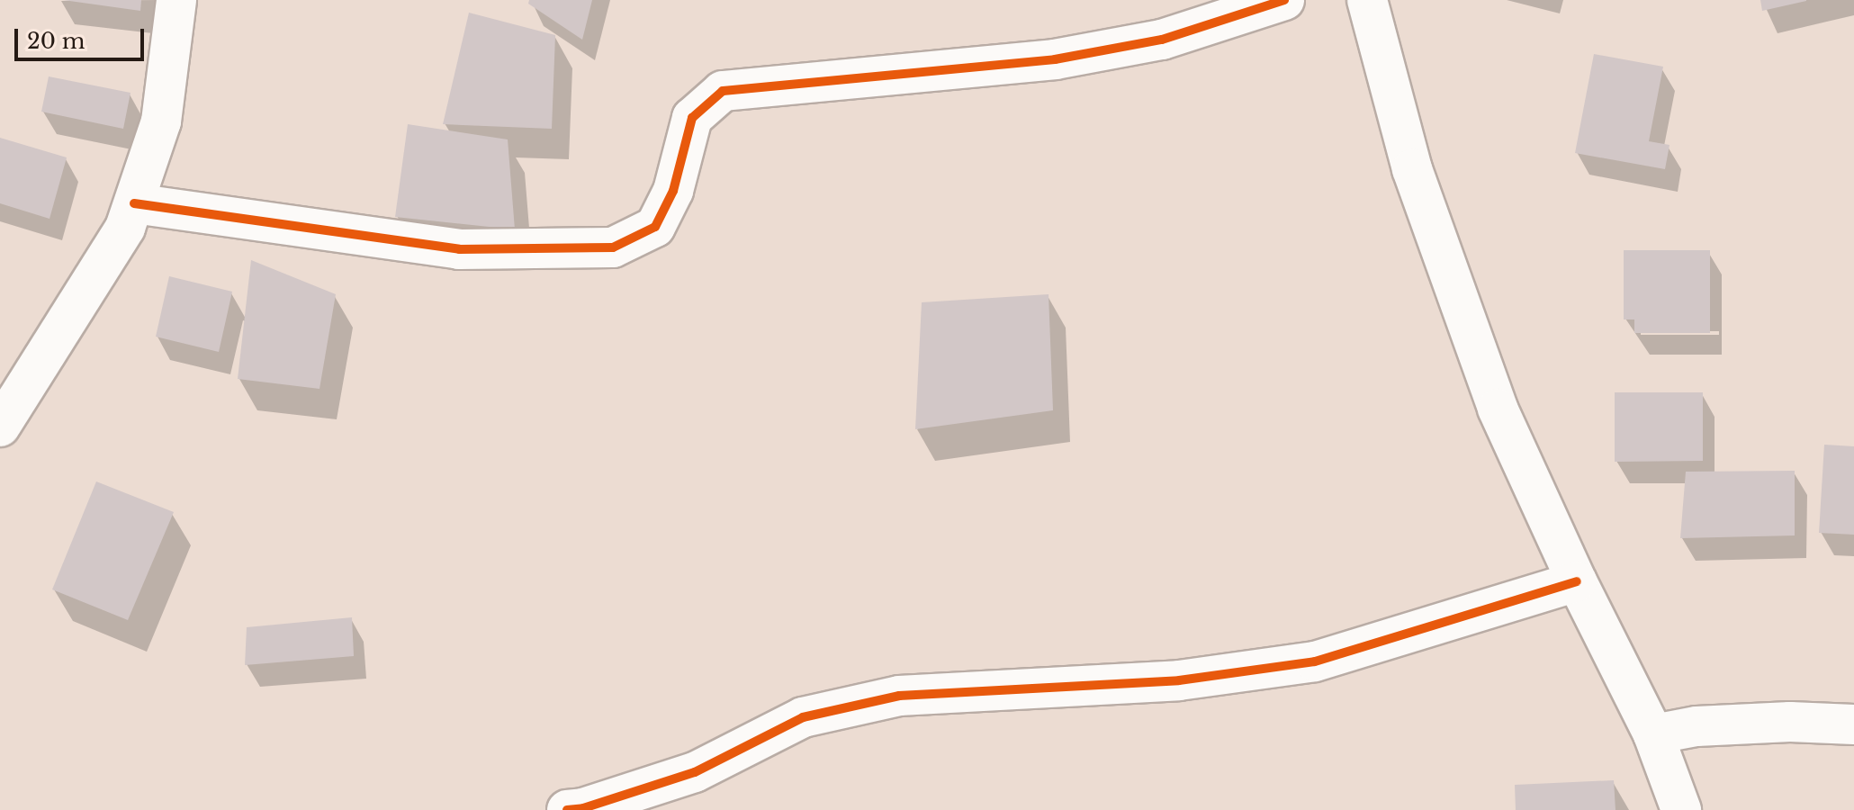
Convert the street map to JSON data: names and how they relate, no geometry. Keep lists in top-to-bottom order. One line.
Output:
{"scale_bar":"20 m"}
